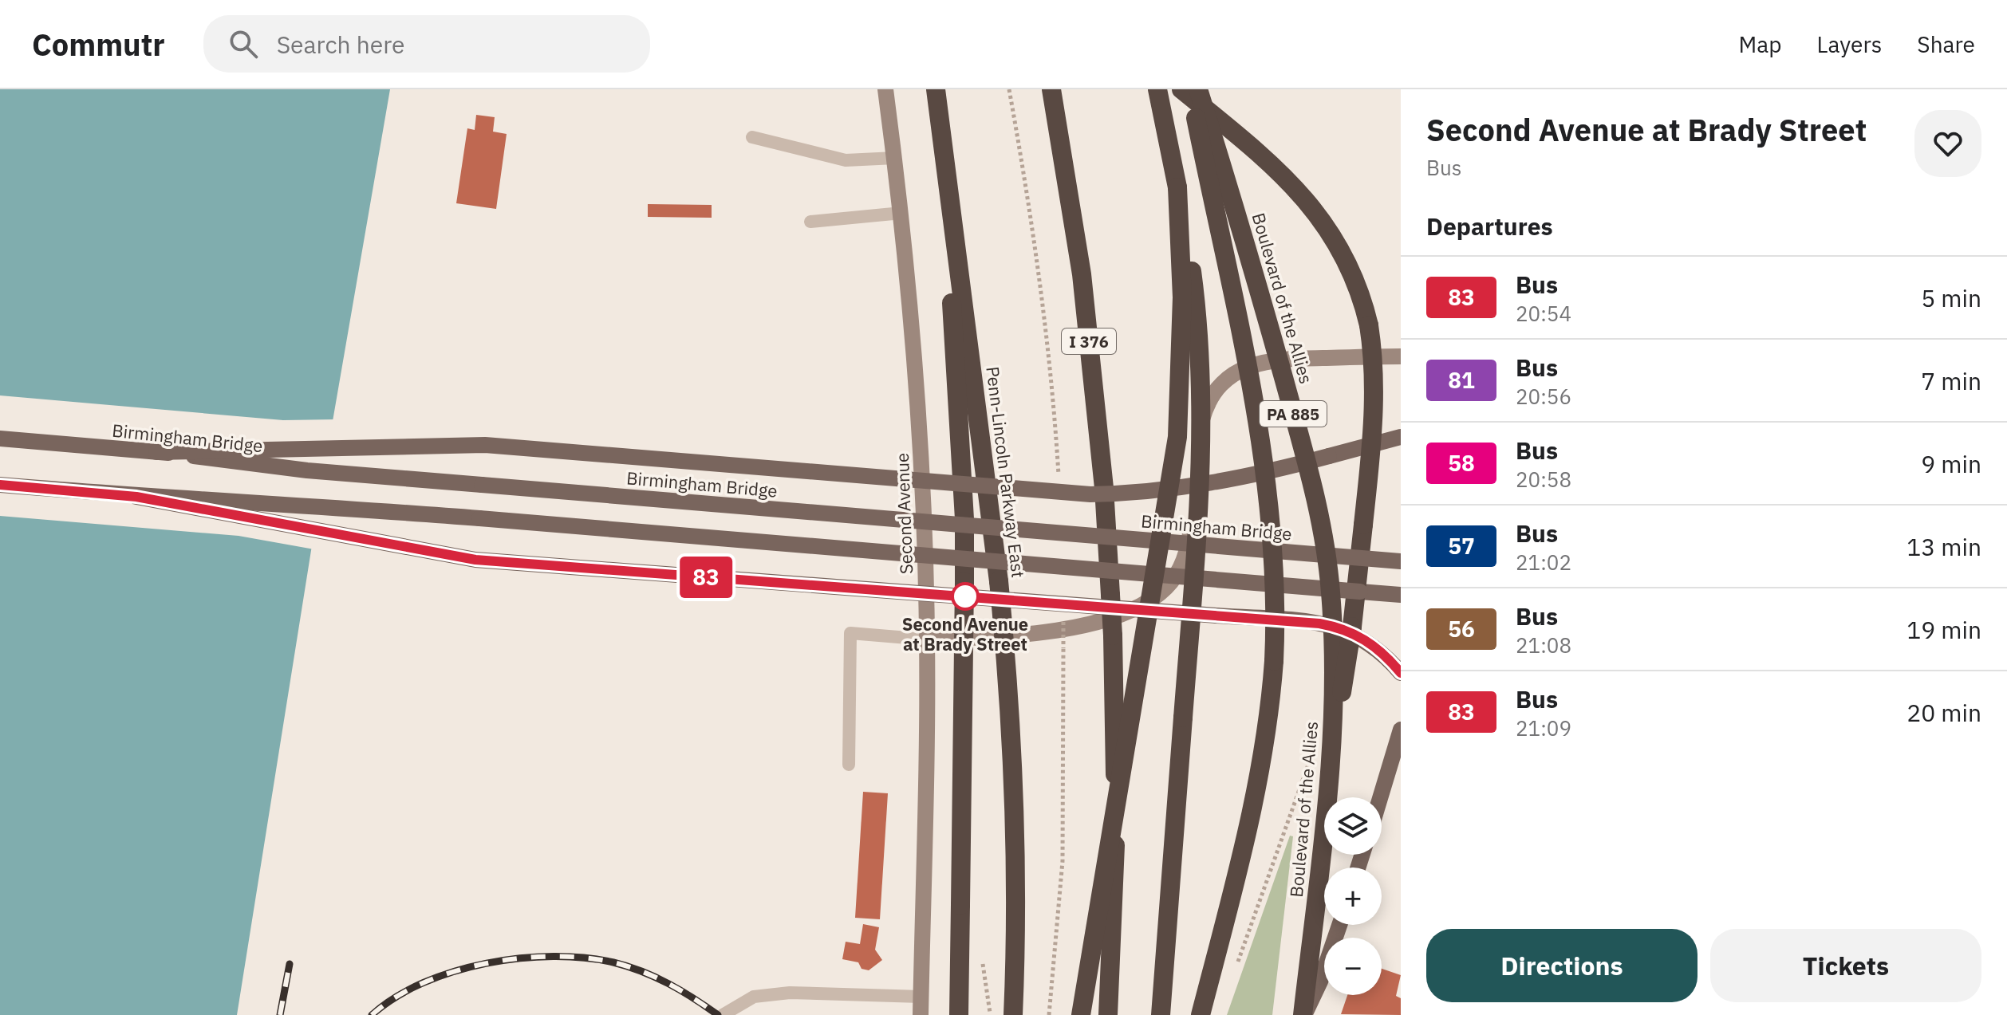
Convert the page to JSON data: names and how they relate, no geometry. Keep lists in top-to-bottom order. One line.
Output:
{"streets":{"highway":["Boulevard of the Allies","I 376","PA 885","Penn-Lincoln Parkway East"],"main road":["Birmingham Bridge","Second Avenue"]},"places":["Second Avenue at Brady Street"],"lines":["bus line 83"],"page":{"header":"Commutr","search":"Search here","nav":["Map","Layers","Share"],"on_map":"83","heading":[["Second Avenue at Brady Street","Bus"],"Departures"],"list":[{"mark":"83","name":"Bus","note":"20:54","value":"5 min"},{"mark":"81","name":"Bus","note":"20:56","value":"7 min"},{"mark":"58","name":"Bus","note":"20:58","value":"9 min"},{"mark":"57","name":"Bus","note":"21:02","value":"13 min"},{"mark":"56","name":"Bus","note":"21:08","value":"19 min"},{"mark":"83","name":"Bus","note":"21:09","value":"20 min"}],"map_buttons":["+","−"],"buttons":["Directions","Tickets"]}}
